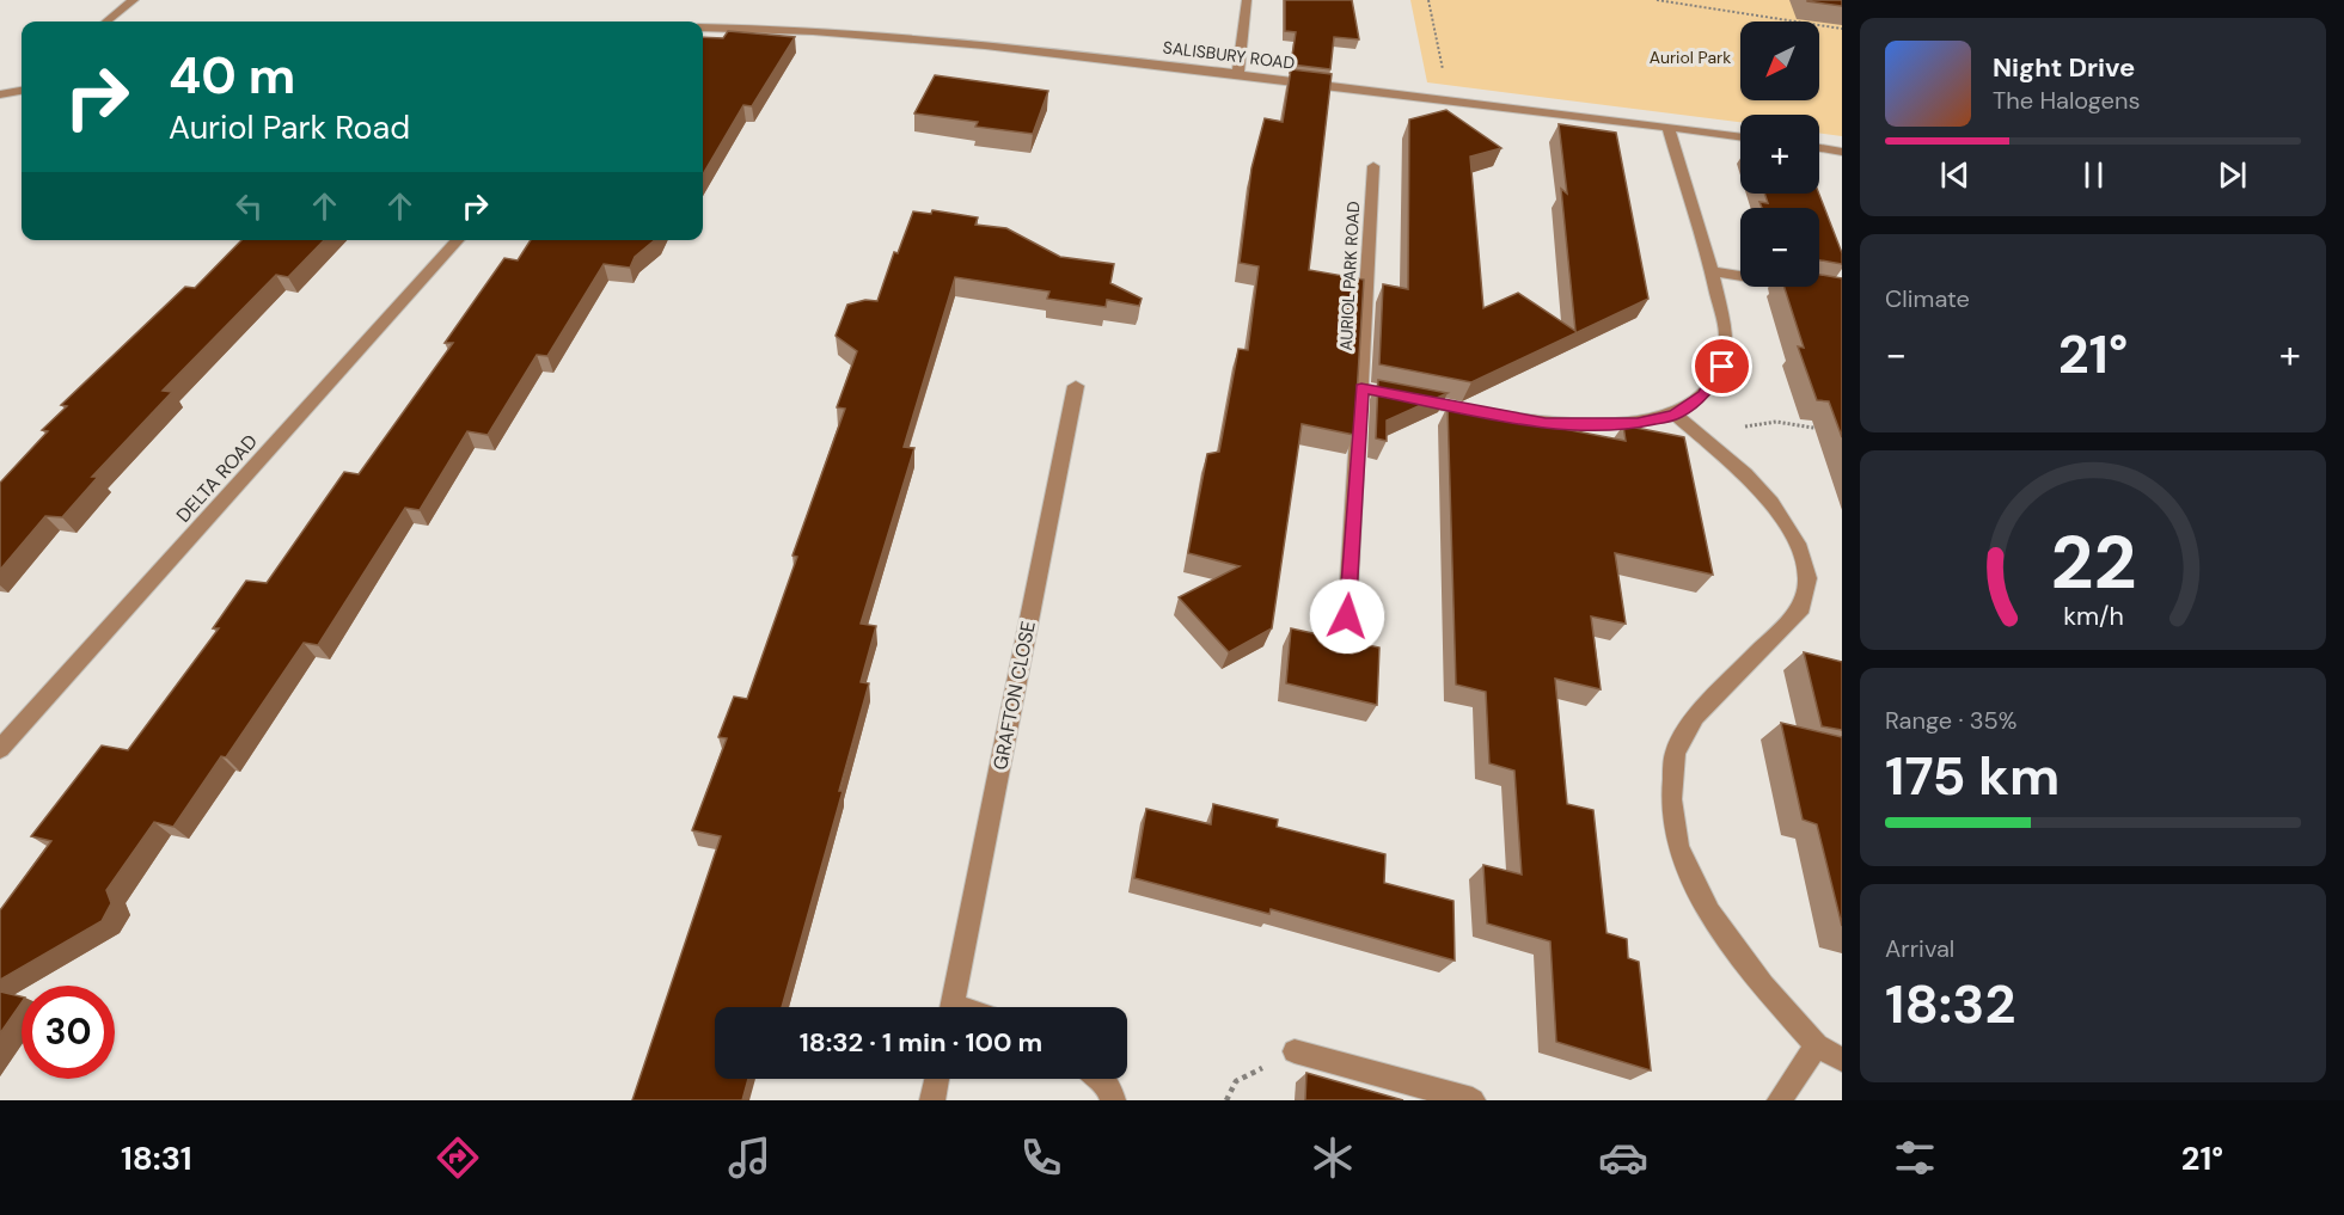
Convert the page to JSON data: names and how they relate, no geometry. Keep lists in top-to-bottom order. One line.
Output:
{"streets":{"street":["SALISBURY ROAD","AURIOL PARK ROAD","DELTA ROAD","GRAFTON CLOSE"]},"parks":["Auriol Park"],"north":"bottom left","page":{"map_buttons":["+","−"],"turn":["40 m","Auriol Park Road"],"song":["Night Drive","The Halogens"],"tile":["Climate",["Range · 35%","175 km"],["Arrival","18:32"]],"heat":["−","21°","+"],"limit":"30","trip":"18:32 · 1 min · 100 m","tabs":["18:31","21°"],"gauge":["22","km/h"]}}
